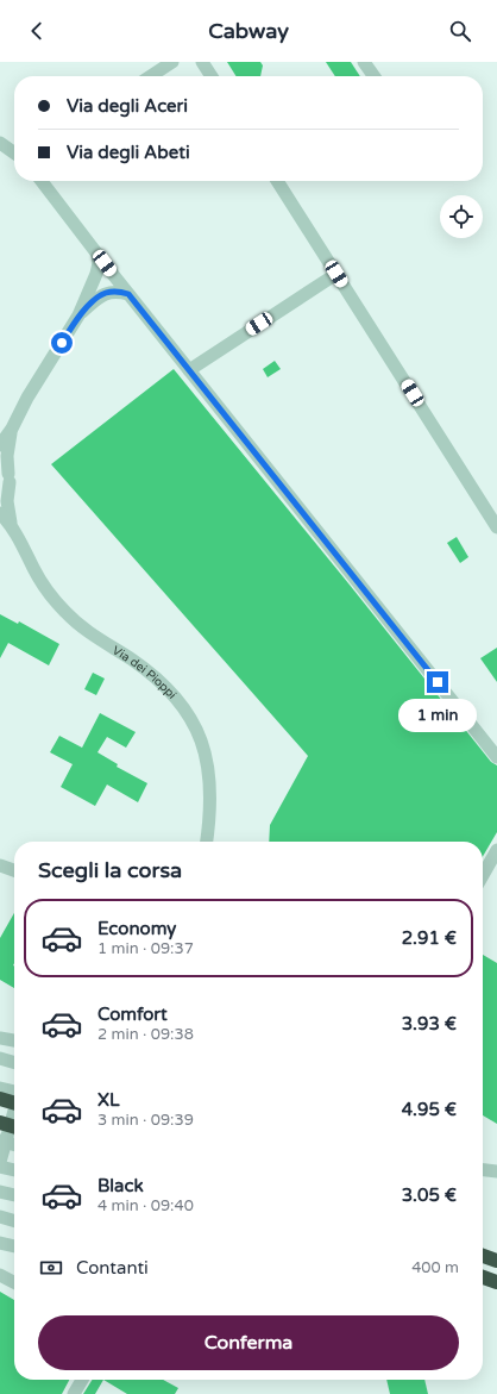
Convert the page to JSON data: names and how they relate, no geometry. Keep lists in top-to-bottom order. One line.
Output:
{"streets":{"street":["Via dei Pioppi"]},"page":{"header":"Cabway","banner":["Via degli Aceri","Via degli Abeti"],"bubble":"1 min","heading":"Scegli la corsa","list":[{"name":"Economy","note":"1 min · 09:37","value":"2.91 €"},{"name":"Comfort","note":"2 min · 09:38","value":"3.93 €"},{"name":"XL","note":"3 min · 09:39","value":"4.95 €"},{"name":"Black","note":"4 min · 09:40","value":"3.05 €"}],"pay":["Contanti","400 m"],"buttons":"Conferma"}}
